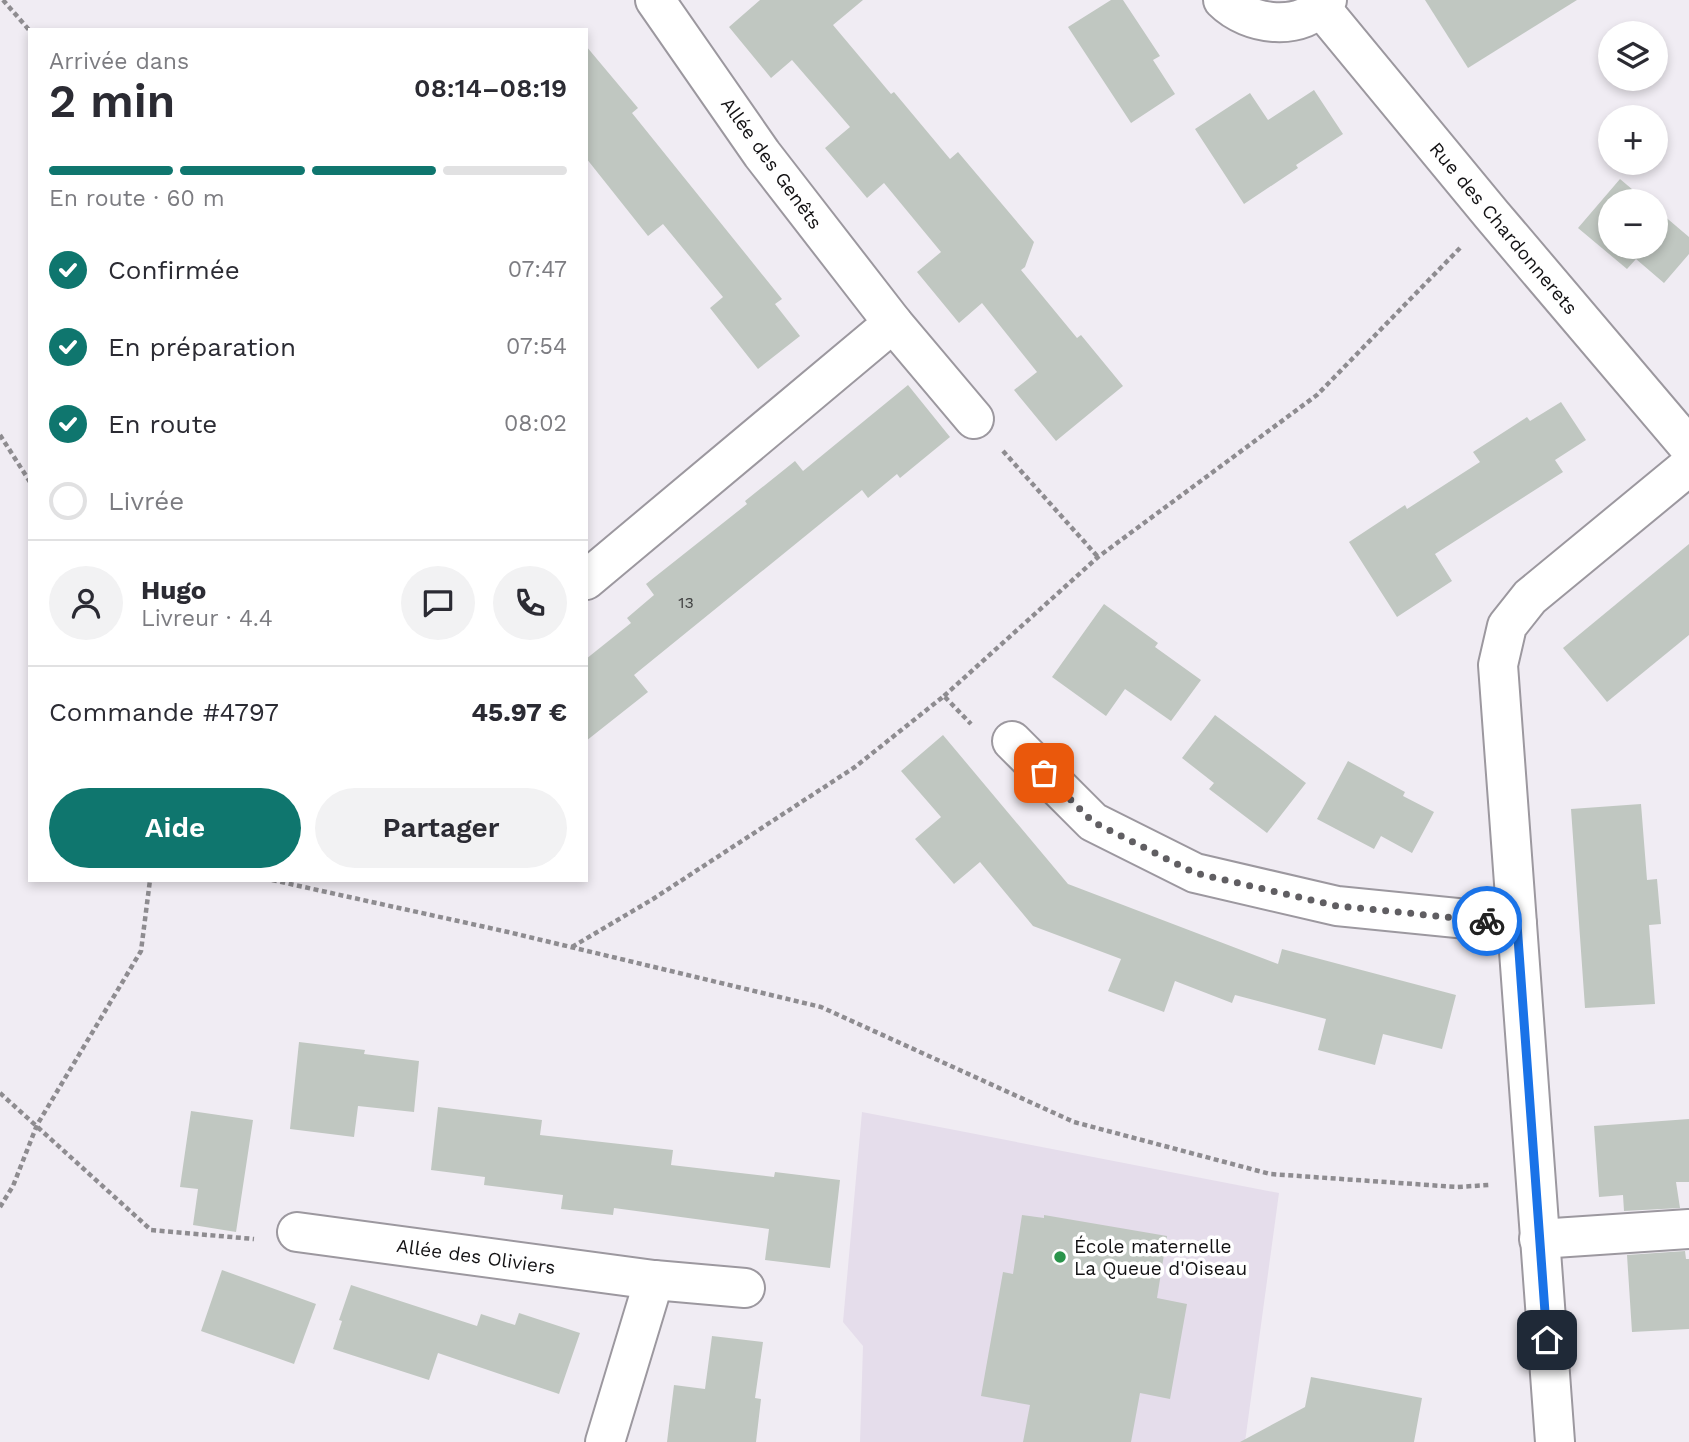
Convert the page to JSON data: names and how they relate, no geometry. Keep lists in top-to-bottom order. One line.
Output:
{"streets":{"street":["Allée des Genêts","Rue des Chardonnerets","Allée des Oliviers"]},"places":["École maternelle La Queue d'Oiseau"],"house_numbers":["13"],"page":{"map_buttons":["+","−"],"heading":["2 min","Arrivée dans","08:14–08:19"],"panel":["Hugo","Livreur · 4.4","Commande #4797","45.97 €"],"bar":"En route · 60 m","list":[["Confirmée","07:47"],["En préparation","07:54"],["En route","08:02"],"Livrée"],"buttons":["Aide","Partager"]}}
